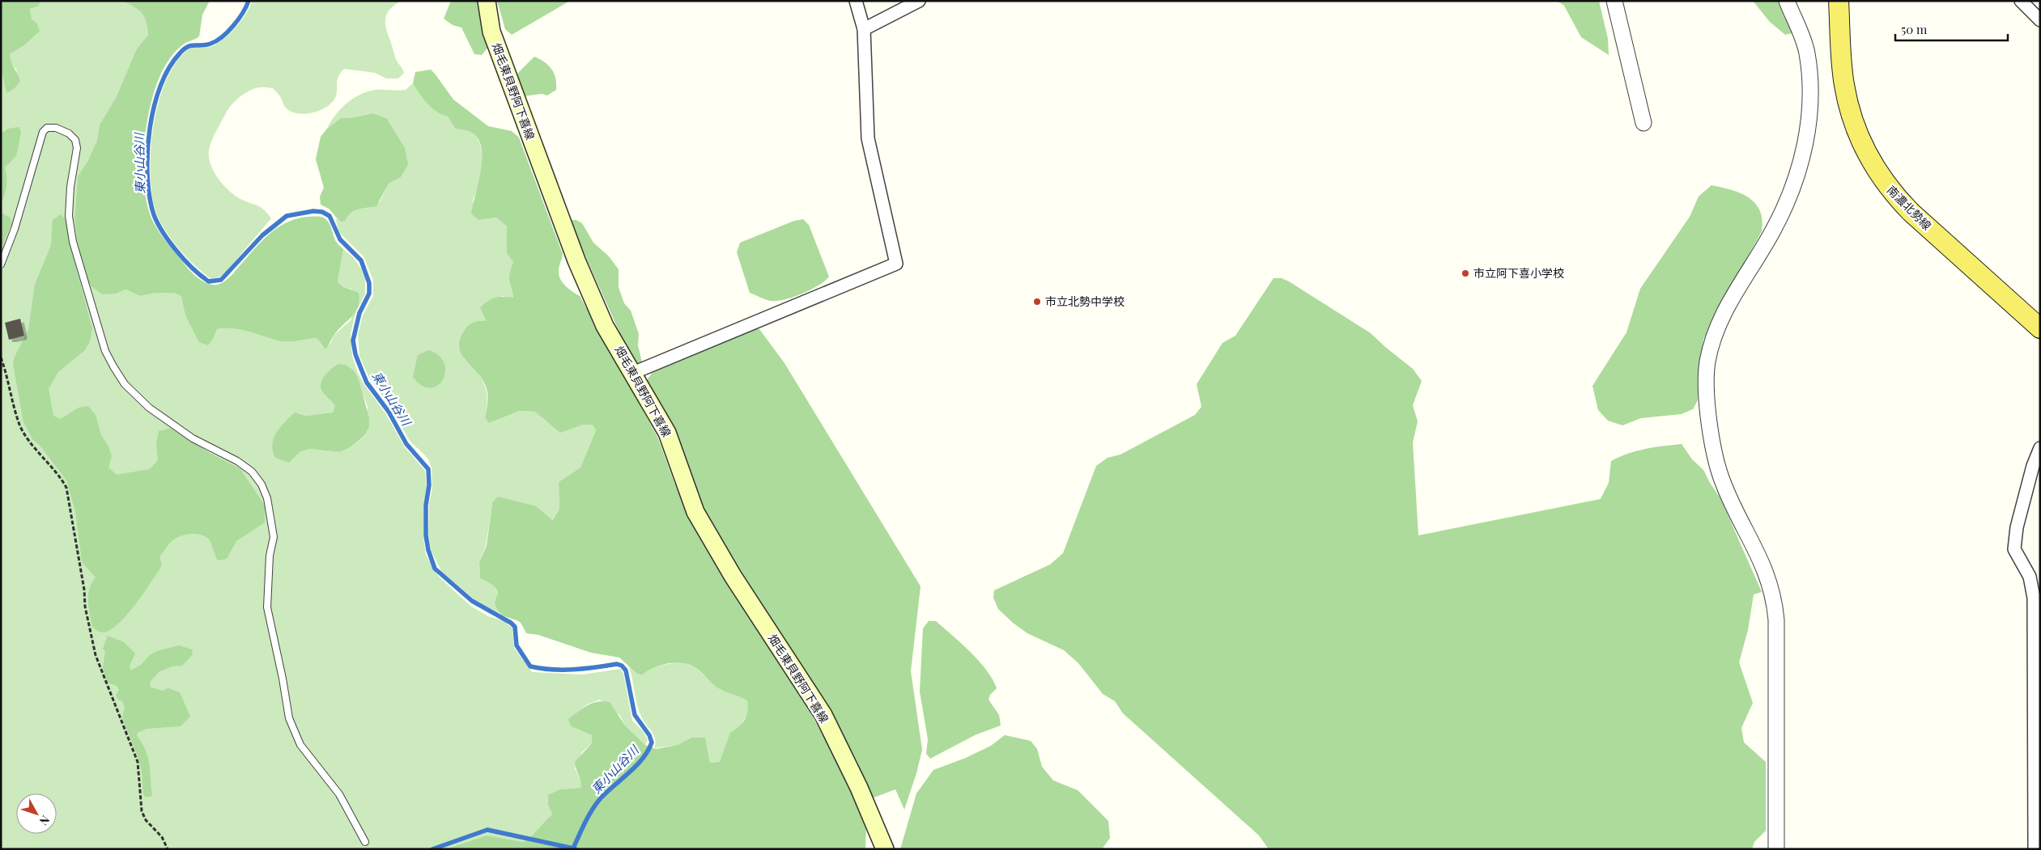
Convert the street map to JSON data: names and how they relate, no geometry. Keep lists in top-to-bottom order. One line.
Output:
{"streets":{"main road":["畑毛東貝野阿下喜線","南濃北勢線"]},"water":["東小山谷川"],"places":["市立阿下喜小学校","市立北勢中学校"],"scale_bar":"50 m","north":"bottom right"}
